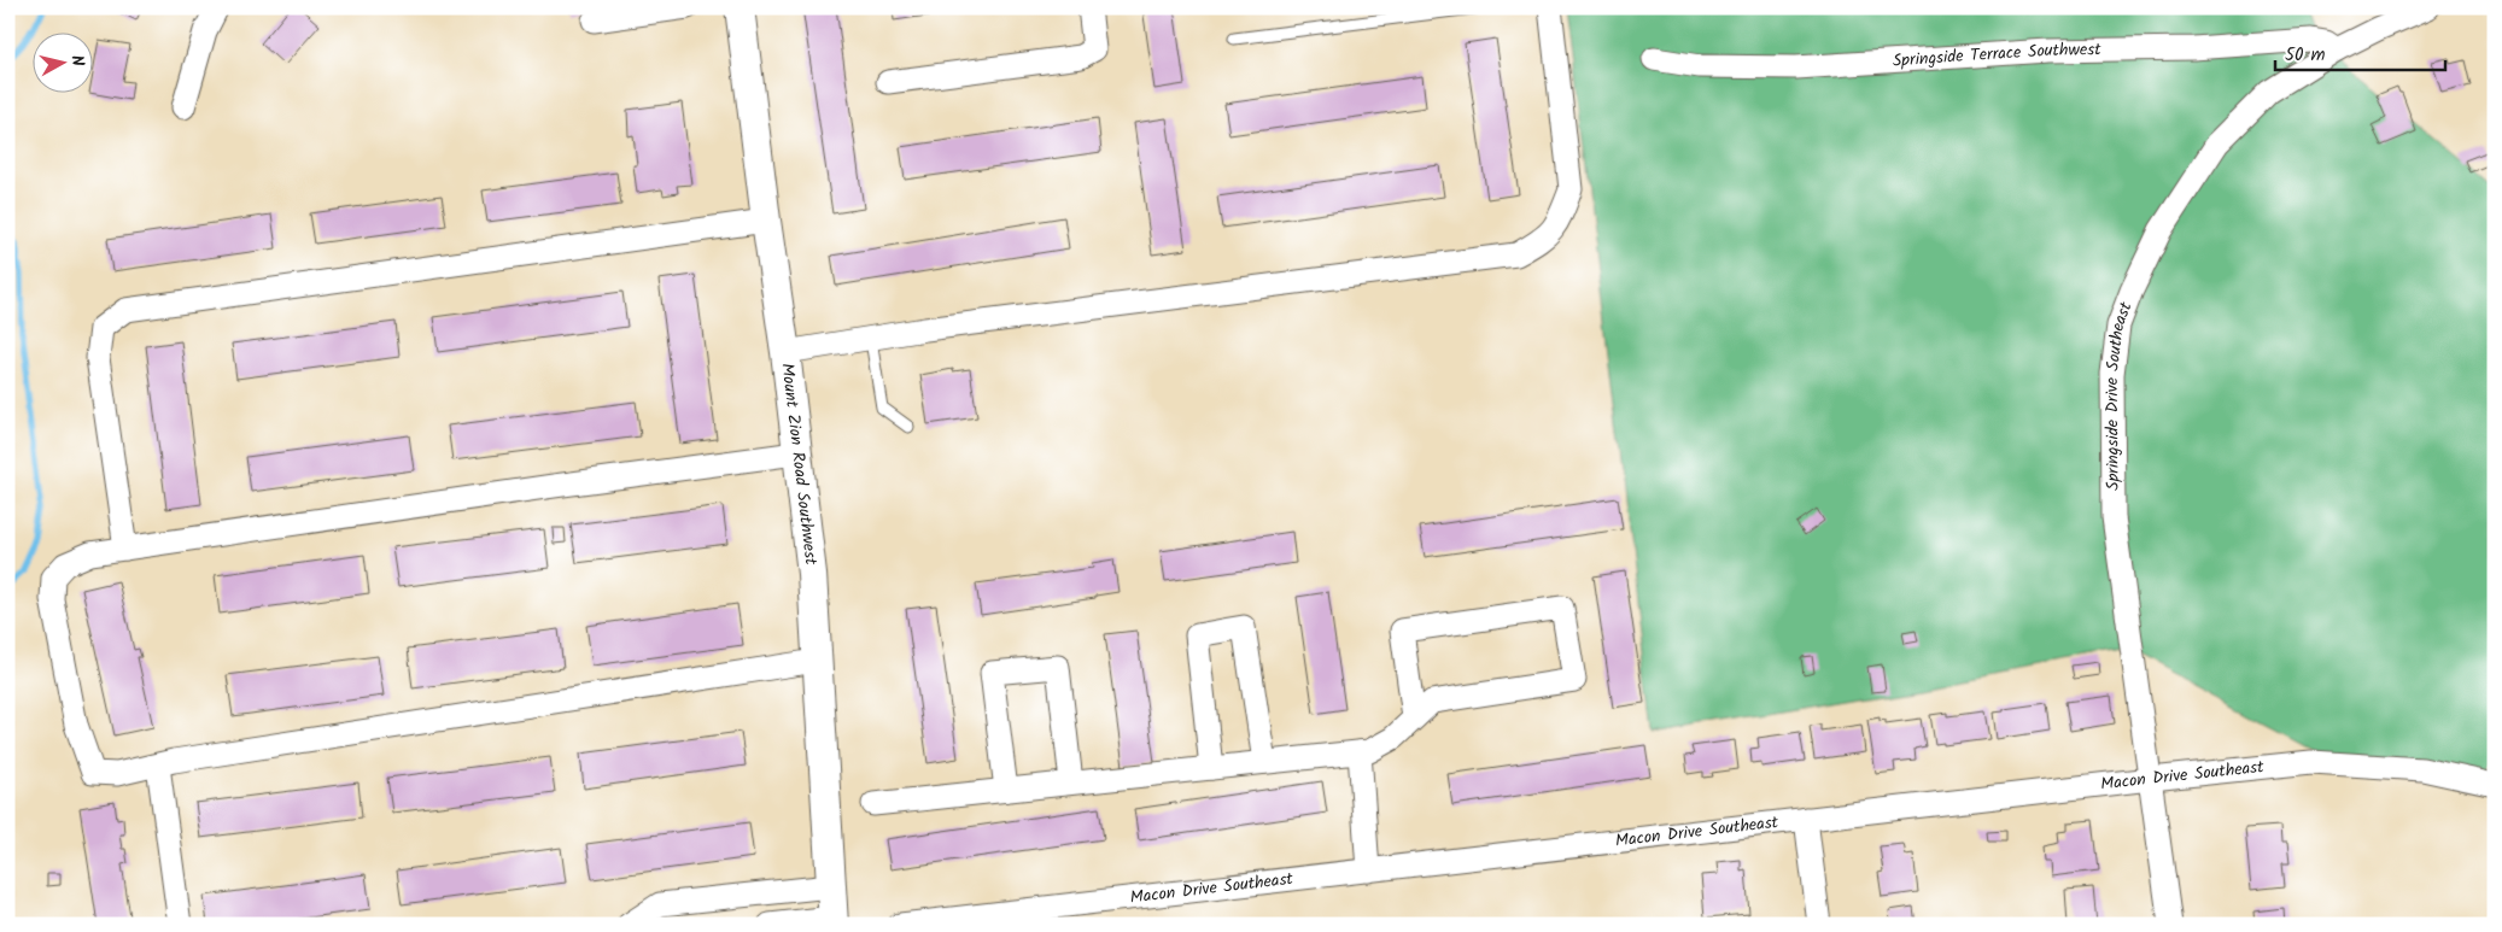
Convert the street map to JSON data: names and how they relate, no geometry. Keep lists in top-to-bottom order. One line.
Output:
{"streets":{"street":["Springside Terrace Southwest","Springside Drive Southeast","Mount Zion Road Southwest","Macon Drive Southeast"]},"crossings":[["Springside Terrace Southwest","Springside Drive Southeast"],["Springside Drive Southeast","Macon Drive Southeast"]],"scale_bar":"50 m","north":"right"}
